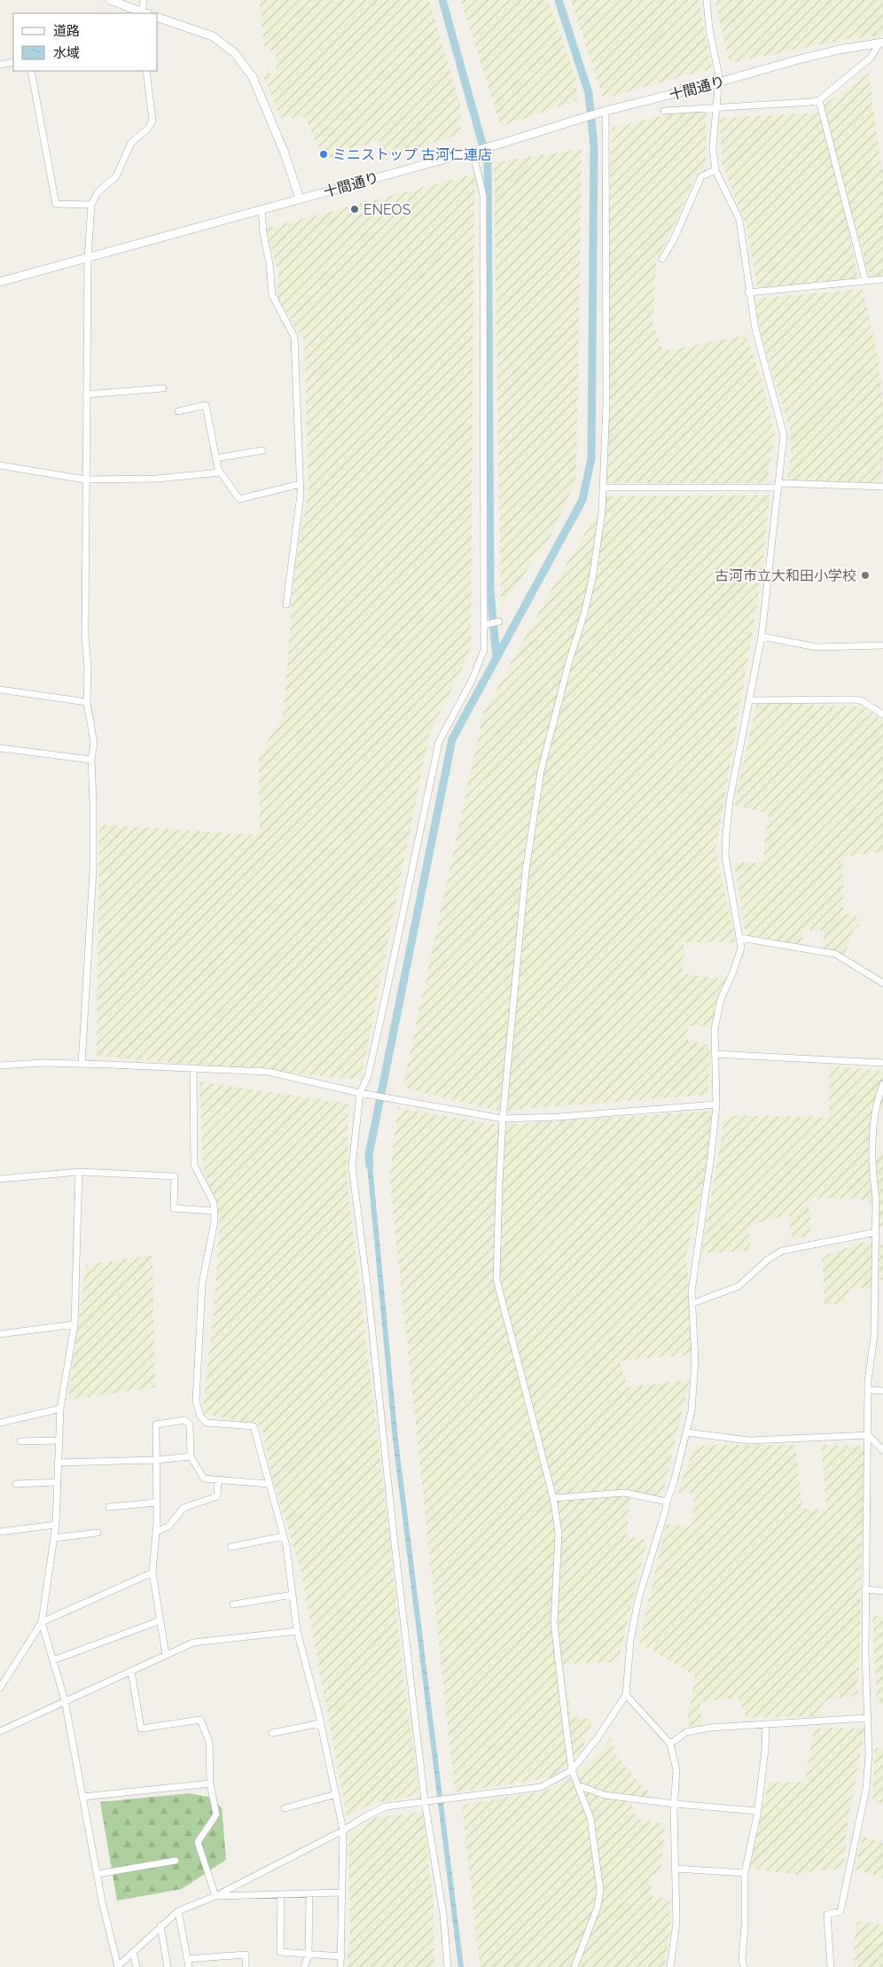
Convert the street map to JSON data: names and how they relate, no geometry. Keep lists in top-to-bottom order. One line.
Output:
{"streets":{"street":["十間通り"]},"places":["ミニストップ 古河仁連店","ENEOS","古河市立大和田小学校"],"legend":["道路","水域"]}
